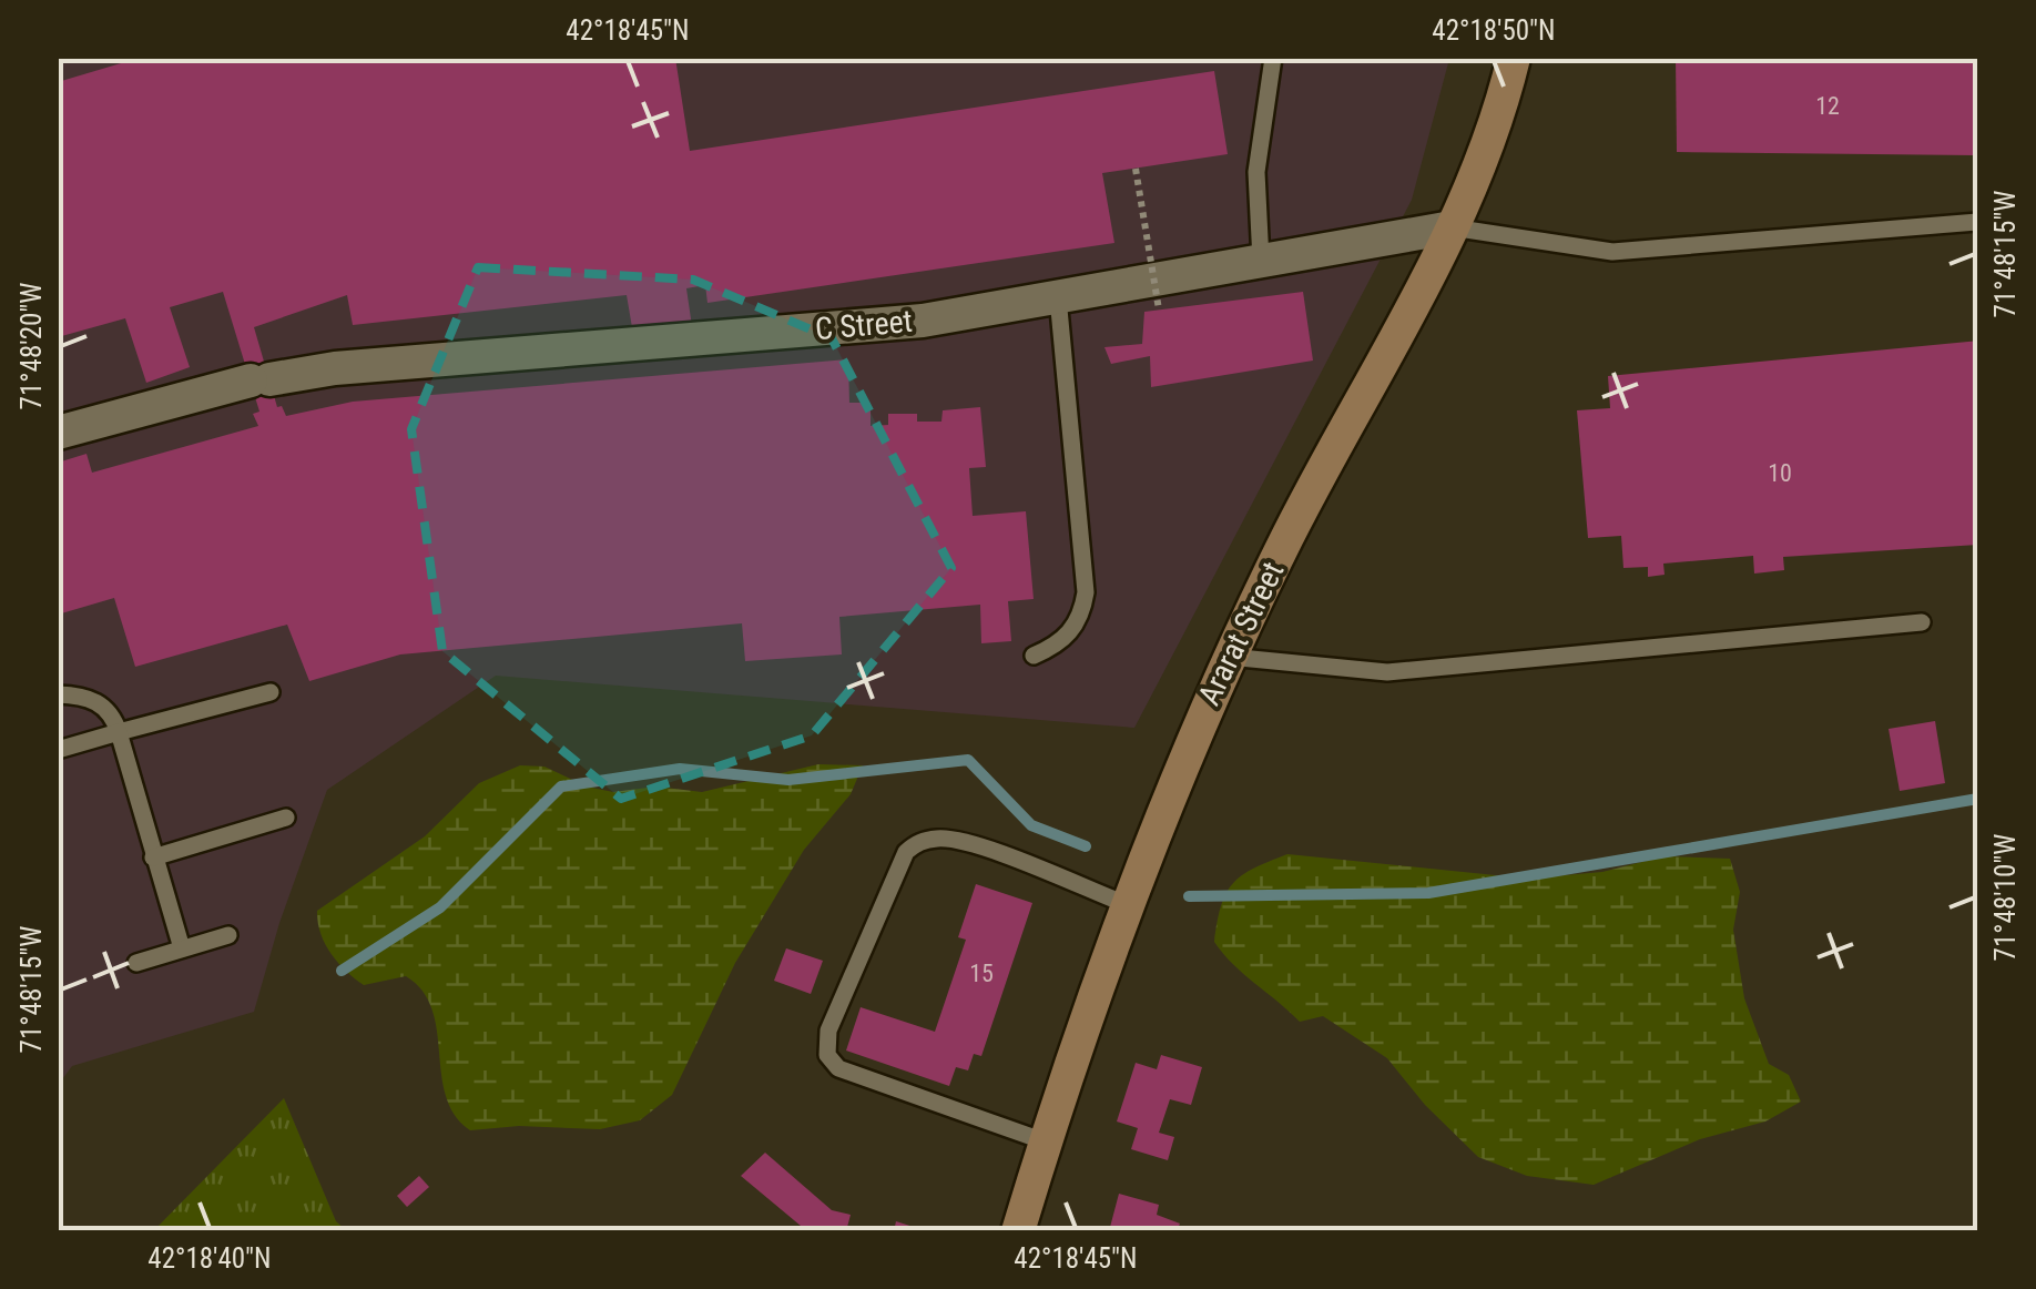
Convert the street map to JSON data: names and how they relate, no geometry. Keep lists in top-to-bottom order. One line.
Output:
{"streets":{"main road":["Ararat Street"],"street":["C Street"]},"crossings":[["C Street","Ararat Street"]],"house_numbers":["12","10","15"],"coordinates":["42°18'45\"N","42°18'50\"N","71°48'15\"W","71°48'20\"W","71°48'10\"W","42°18'40\"N"]}
